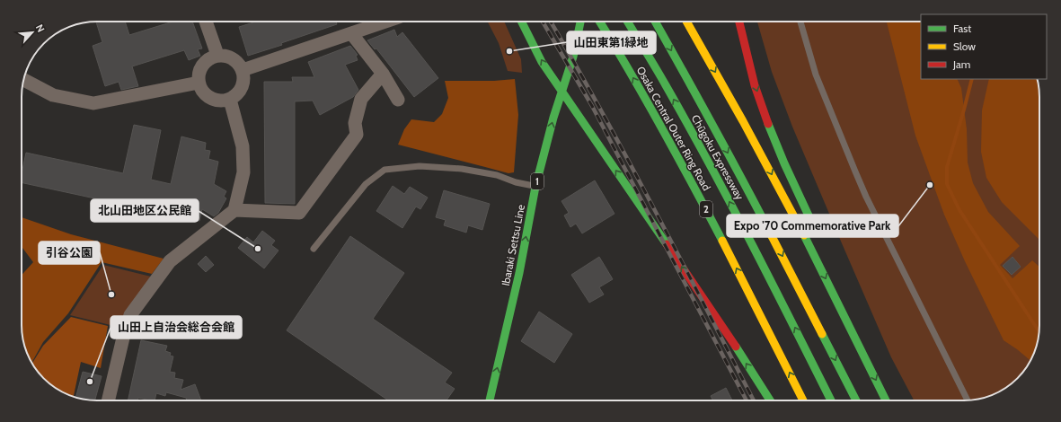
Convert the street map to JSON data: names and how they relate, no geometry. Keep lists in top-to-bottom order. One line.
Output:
{"streets":{"main road":["Osaka Central Outer Ring Road","Chūgoku Expressway","1","2","Ibaraki Settsu Line"]},"one_way":["Ibaraki Settsu Line"],"places":["山田東第1緑地","Expo '70 Commemorative Park","北山田地区公民館","引谷公園","山田上自治会総合会館"],"legend":["Fast","Slow","Jam"],"north":"top right"}
